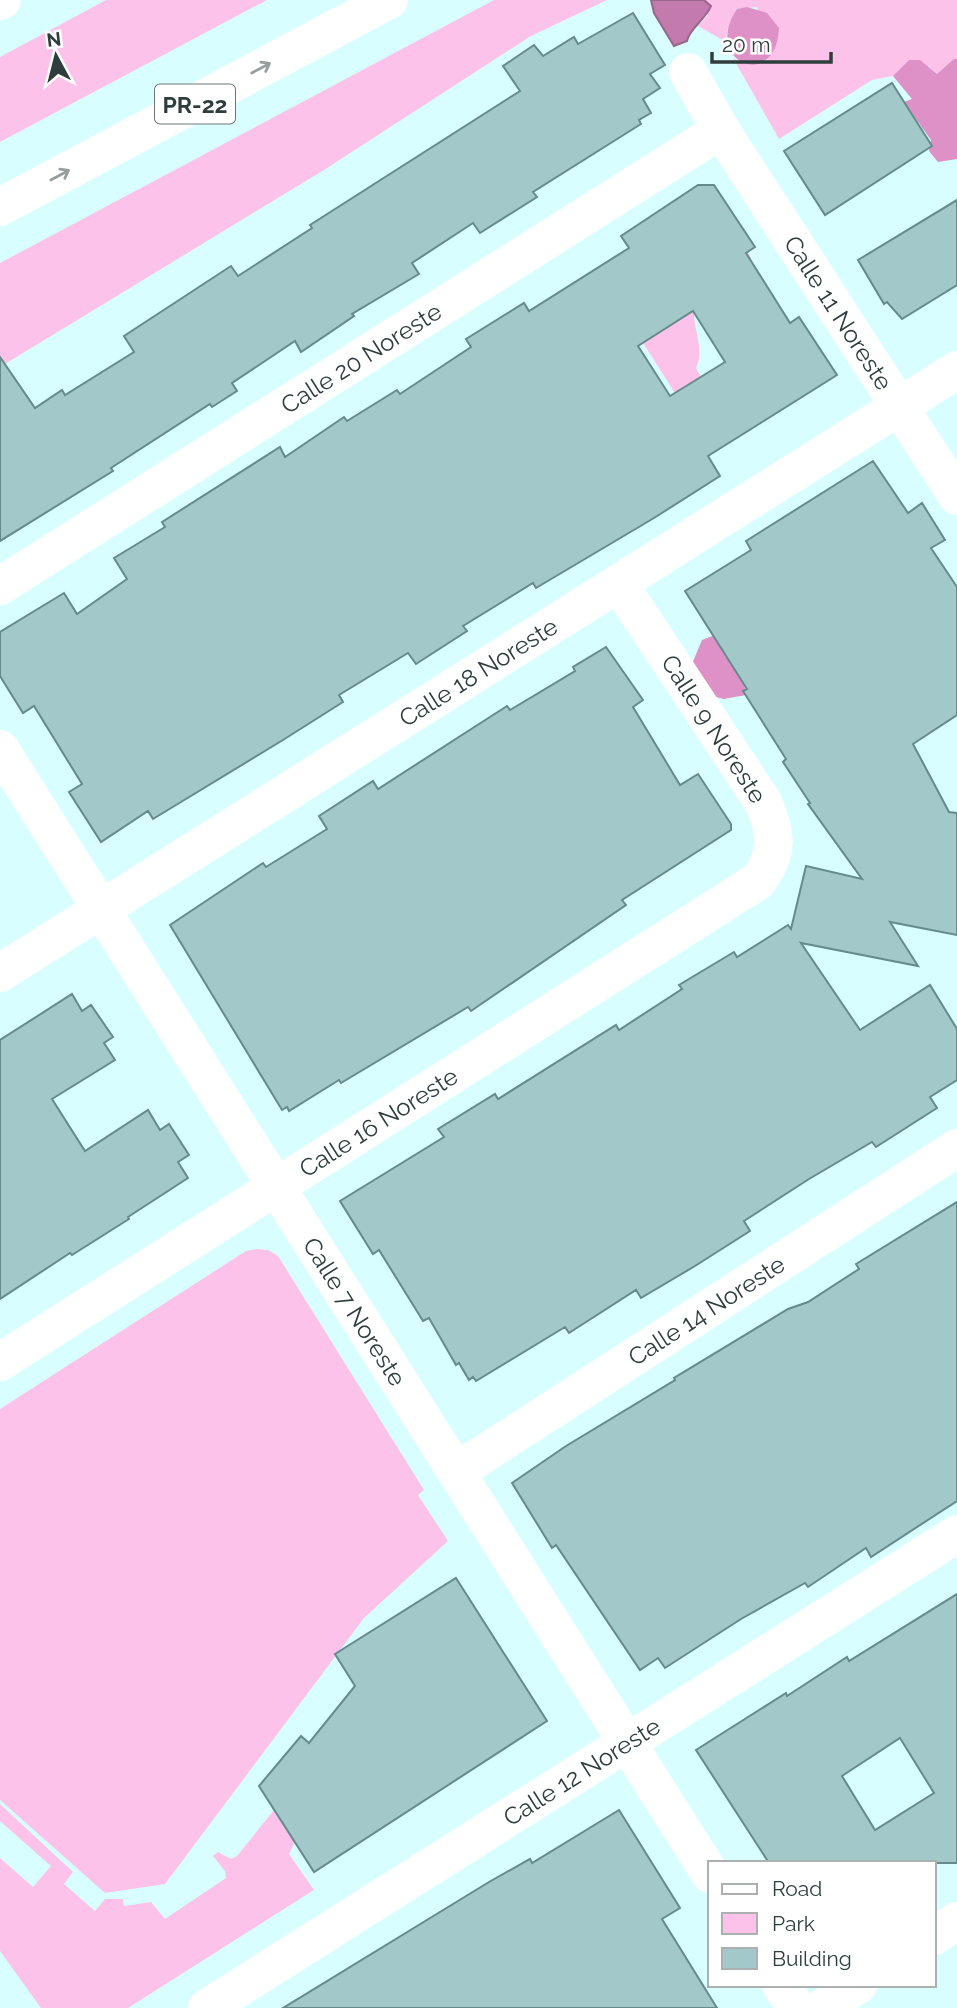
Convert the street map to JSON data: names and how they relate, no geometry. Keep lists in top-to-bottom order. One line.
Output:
{"streets":{"main road":["PR-22","Calle 11 Noreste","Calle 20 Noreste","Calle 18 Noreste","Calle 9 Noreste","Calle 16 Noreste","Calle 14 Noreste","Calle 7 Noreste","Calle 12 Noreste"]},"crossings":[["Calle 11 Noreste","Calle 20 Noreste"],["Calle 11 Noreste","Calle 18 Noreste"],["Calle 18 Noreste","Calle 9 Noreste"],["Calle 18 Noreste","Calle 7 Noreste"],["Calle 9 Noreste","Calle 16 Noreste"],["Calle 16 Noreste","Calle 7 Noreste"],["Calle 14 Noreste","Calle 7 Noreste"],["Calle 7 Noreste","Calle 12 Noreste"]],"legend":["Road","Park","Building"],"scale_bar":"20 m","north":"top"}
